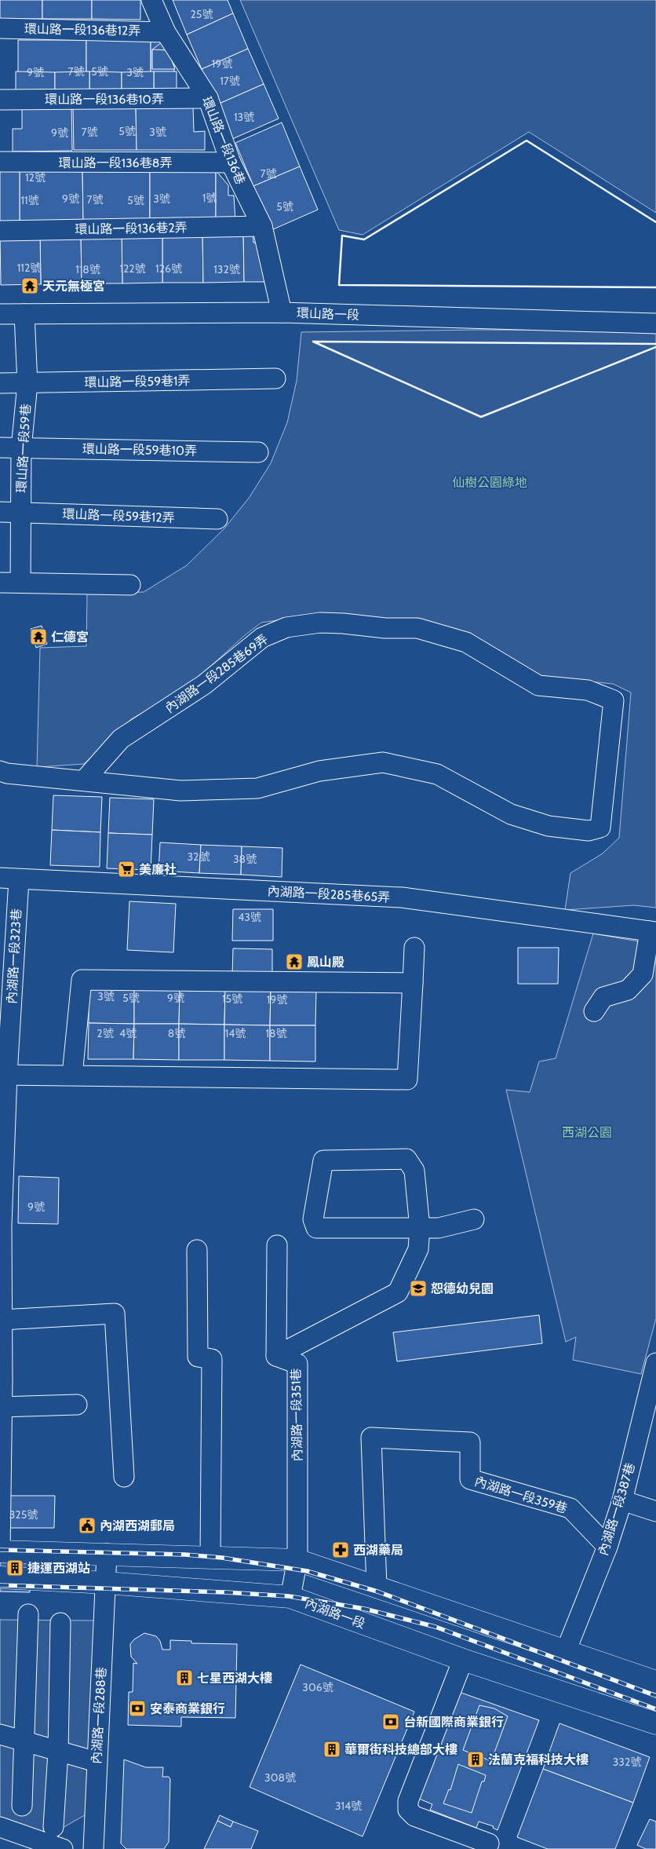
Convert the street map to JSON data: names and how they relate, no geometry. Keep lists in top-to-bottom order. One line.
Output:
{"streets":{"main road":["內湖路一段"],"street":["環山路一段136巷12弄","環山路一段136巷10弄","環山路一段136巷","環山路一段136巷8弄","環山路一段136巷2弄","環山路一段","環山路一段59巷1弄","環山路一段59巷","環山路一段59巷10弄","環山路一段59巷12弄","內湖路一段285巷69弄","內湖路一段285巷65弄","內湖路一段323巷","內湖路一段351巷","內湖路一段359巷","內湖路一段387巷","內湖路一段288巷"]},"crossings":[["環山路一段136巷12弄","環山路一段136巷"],["環山路一段136巷10弄","環山路一段136巷"],["環山路一段136巷","環山路一段136巷8弄"],["環山路一段136巷","環山路一段136巷2弄"],["環山路一段136巷","環山路一段"],["環山路一段","環山路一段59巷"],["環山路一段59巷1弄","環山路一段59巷"],["環山路一段59巷","環山路一段59巷10弄"],["環山路一段59巷","環山路一段59巷12弄"],["內湖路一段285巷65弄","內湖路一段323巷"],["內湖路一段351巷","內湖路一段"],["內湖路一段359巷","內湖路一段387巷"],["內湖路一段","內湖路一段288巷"]],"parks":["仙樹公園綠地","西湖公園"],"places":{"temple":["天元無極宮","仁德宮","鳳山殿"],"supermarket":["美廉社"],"school or university":["恕德幼兒園"],"public building":["內湖西湖郵局"],"pharmacy":["西湖藥局"],"building":["捷運西湖站","七星西湖大樓","華爾街科技總部大樓","法蘭克福科技大樓"],"bank":["安泰商業銀行","台新國際商業銀行"]},"house_numbers":["25號","19號","7號","5號","9號","3號","17號","13號","5號","7號","3號","9號","7號","12號","1號","9號","3號","7號","11號","5號","5號","112號","122號","126號","118號","132號","32號","38號","43號","3號","5號","9號","15號","19號","2號","4號","8號","14號","18號","9號","325號","306號","332號","308號","314號"]}
